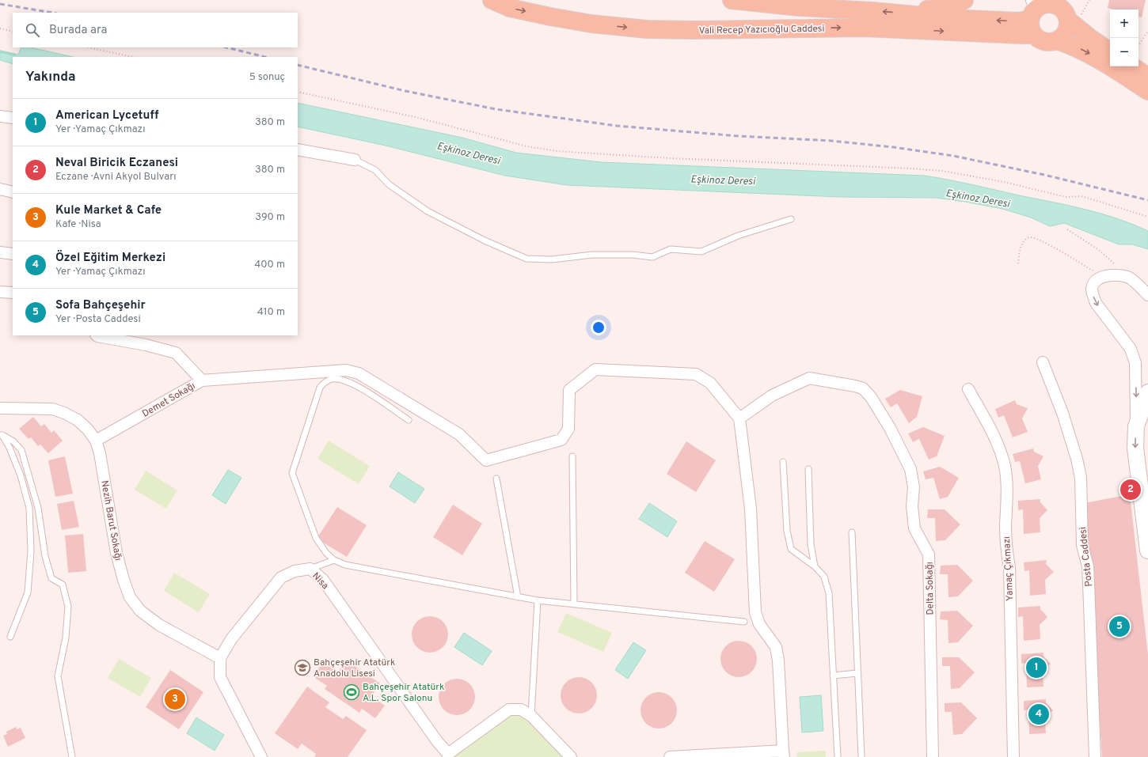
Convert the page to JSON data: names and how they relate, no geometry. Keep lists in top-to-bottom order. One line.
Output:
{"streets":{"main road":["Vali Recep Yazıcıoğlu Caddesi"],"street":["Demet Sokağı","Nezih Barut Sokağı","Posta Caddesi","Yamaç Çıkmazı","Nisa","Delta Sokağı"]},"crossings":[["Demet Sokağı","Nezih Barut Sokağı"],["Nezih Barut Sokağı","Nisa"]],"water":["Eşkinoz Deresi"],"places":{"school or university":["Bahçeşehir Atatürk Anadolu Lisesi"],"sports":["Bahçeşehir Atatürk A.L. Spor Salonu"]},"page":{"map_buttons":["+","−"],"search":"Burada ara","heading":["Yakında","5 sonuç"],"list":[{"mark":"1","name":"American Lycetuff","note":"Yer · Yamaç Çıkmazı","value":"380 m"},{"mark":"2","name":"Neval Biricik Eczanesi","note":"Eczane · Avni Akyol Bulvarı","value":"380 m"},{"mark":"3","name":"Kule Market & Cafe","note":"Kafe · Nisa","value":"390 m"},{"mark":"4","name":"Özel Eğitim Merkezi","note":"Yer · Yamaç Çıkmazı","value":"400 m"},{"mark":"5","name":"Sofa Bahçeşehir","note":"Yer · Posta Caddesi","value":"410 m"}],"pins":["2","5","1","3","4"]}}
